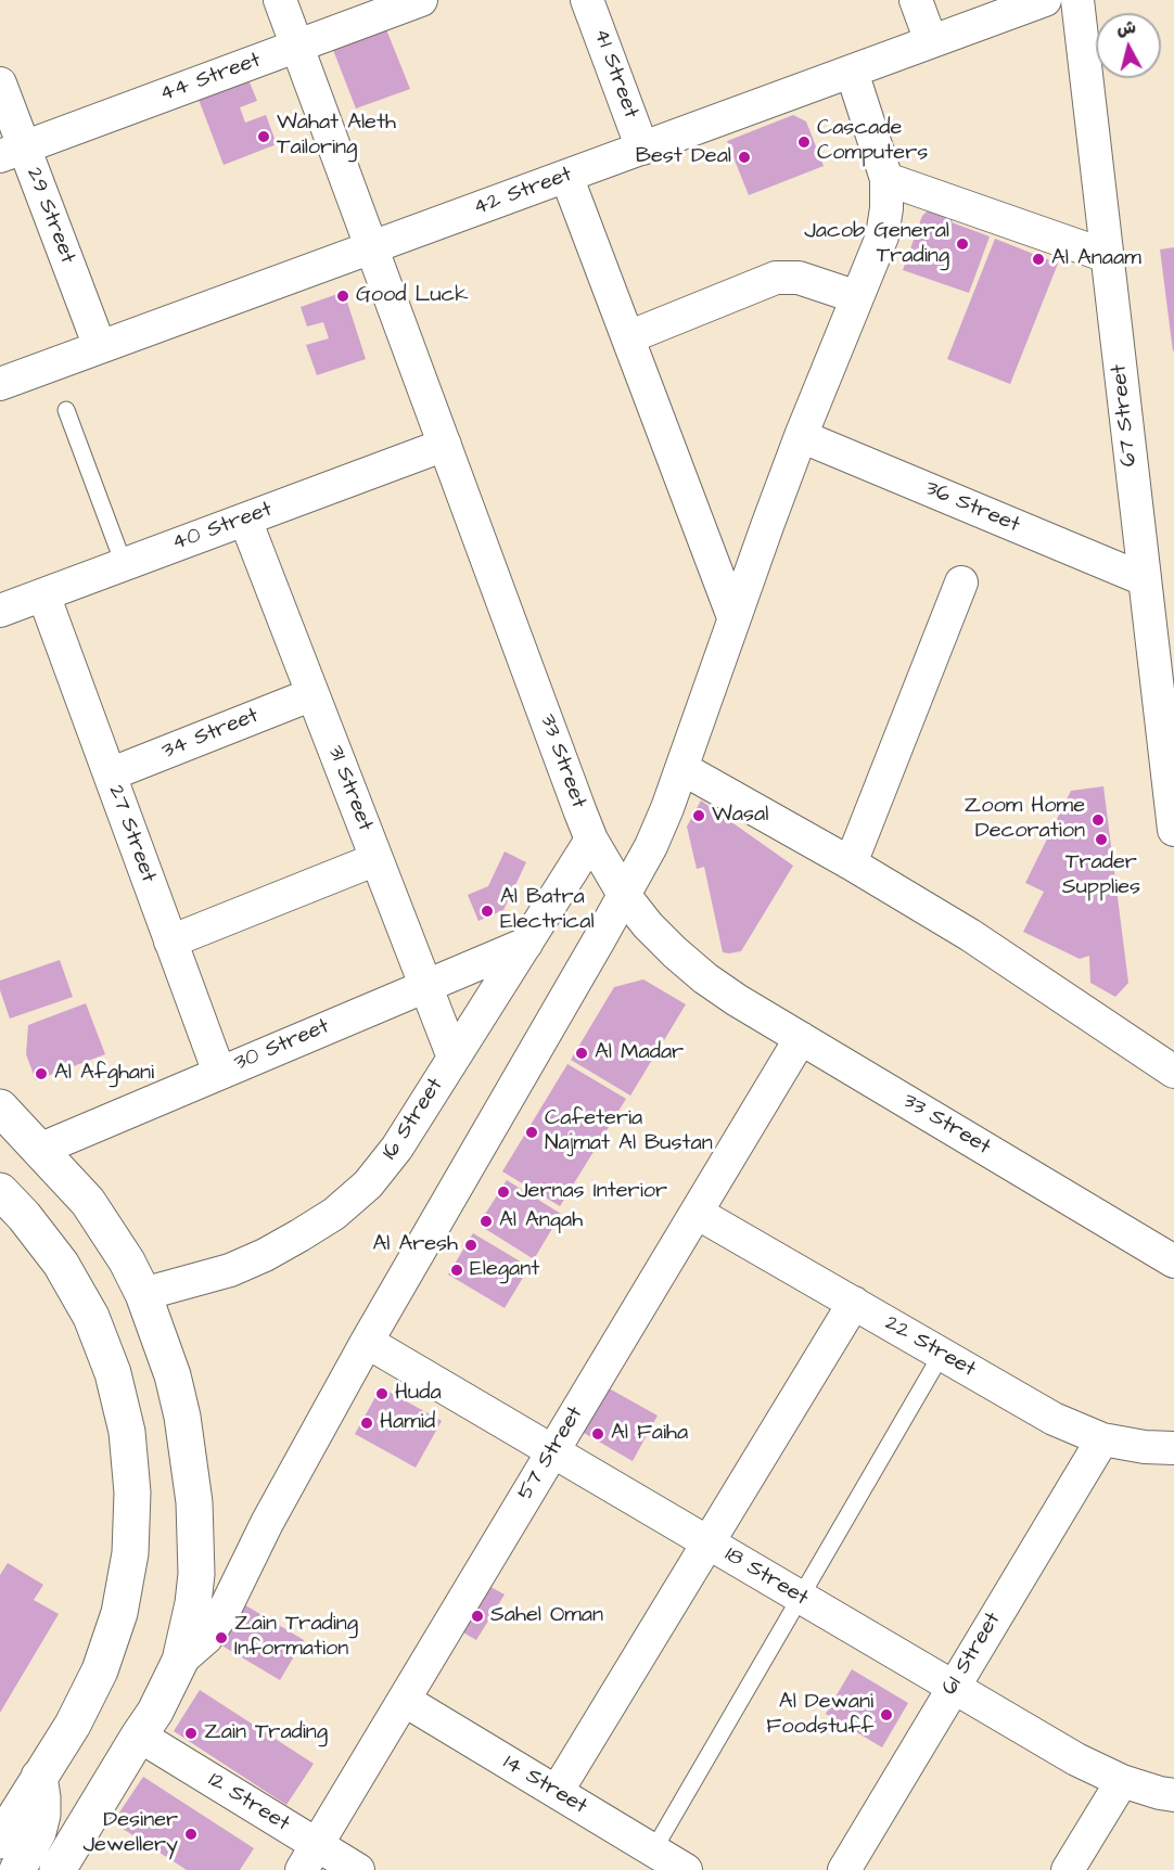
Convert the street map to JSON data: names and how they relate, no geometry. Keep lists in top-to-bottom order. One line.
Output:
{"streets":{"street":["41 Street","44 Street","42 Street","29 Street","67 Street","36 Street","40 Street","34 Street","33 Street","31 Street","27 Street","30 Street","16 Street","22 Street","57 Street","18 Street","61 Street","14 Street","12 Street"]},"crossings":[["41 Street","42 Street"],["44 Street","29 Street"],["44 Street","33 Street"],["42 Street","29 Street"],["42 Street","33 Street"],["67 Street","36 Street"],["40 Street","33 Street"],["40 Street","31 Street"],["40 Street","27 Street"],["34 Street","31 Street"],["34 Street","27 Street"],["33 Street","16 Street"],["33 Street","57 Street"],["31 Street","30 Street"],["31 Street","16 Street"],["27 Street","30 Street"],["30 Street","16 Street"],["22 Street","57 Street"],["22 Street","61 Street"],["57 Street","18 Street"],["57 Street","14 Street"],["57 Street","12 Street"],["18 Street","61 Street"]],"places":["Wahat Aleth Tailoring","Cascade Computers","Best Deal","Jacob General Trading","Al Anaam","Good Luck","Wasal","Zoom Home Decoration","Trader Supplies","Al Batra Electrical","Al Madar","Al Afghani","Cafeteria Najmat Al Bustan","Jernas Interior","Al Anqah","Al Aresh","Elegant","Huda","Hamid","Al Faiha","Sahel Oman","Zain Trading Information","Al Dewani Foodstuff","Zain Trading","Desiner Jewellery"],"north":"top"}
